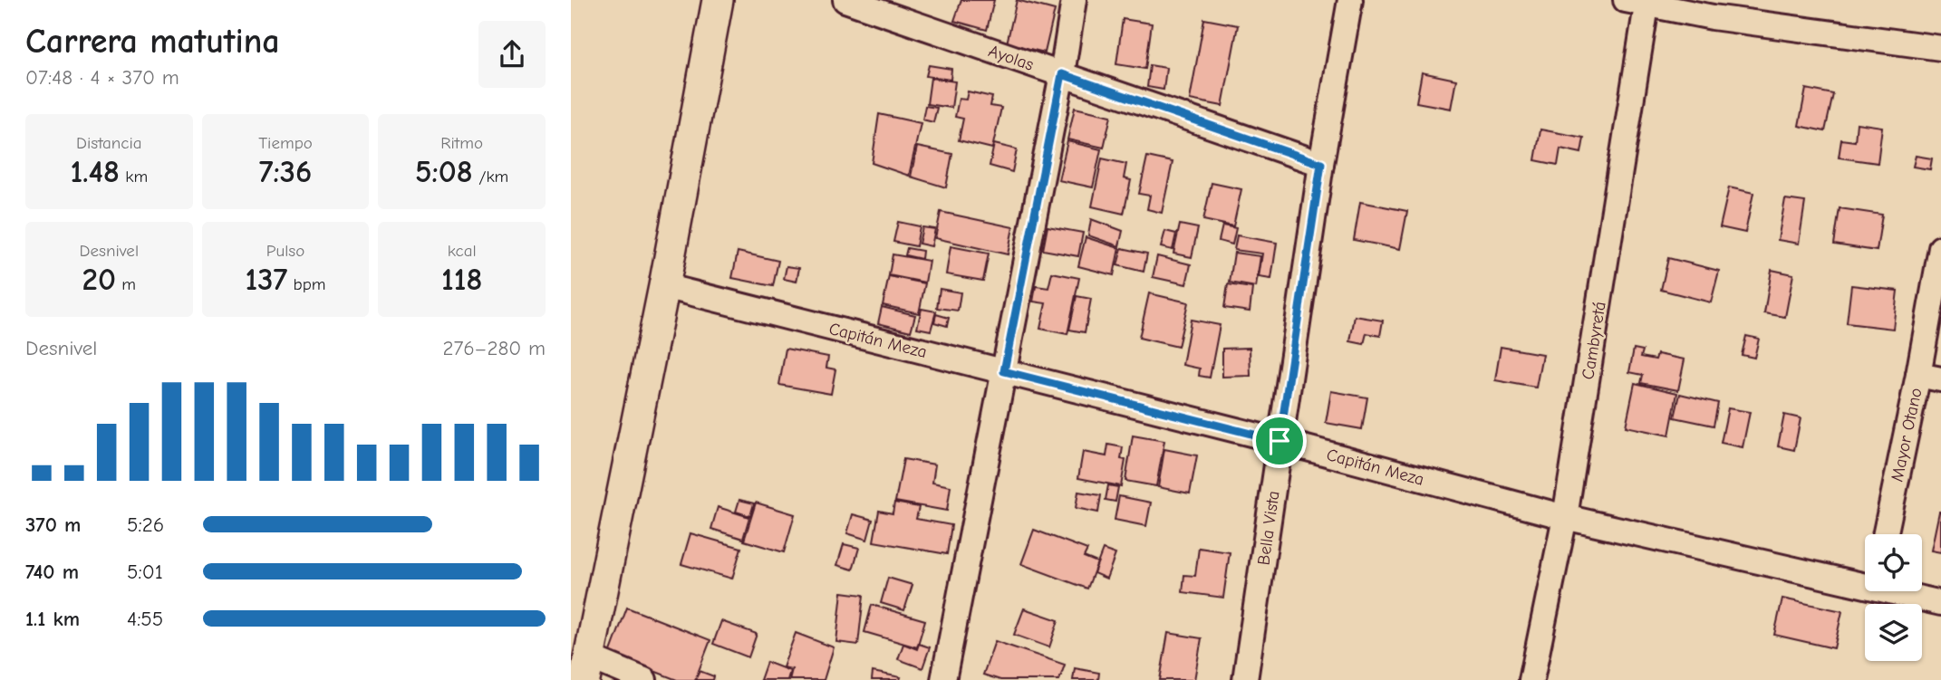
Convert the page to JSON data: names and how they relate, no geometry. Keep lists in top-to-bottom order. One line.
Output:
{"streets":{"street":["Ayolas","Capitán Meza","Cambyretá","Mayor Otano","Bella Vista"]},"crossings":[["Ayolas","Bella Vista"],["Capitán Meza","Cambyretá"],["Capitán Meza","Bella Vista"]],"page":{"heading":["Carrera matutina","07:48 · 4 × 370 m"],"stats":[["Distancia","1.48 km"],["Tiempo","7:36"],["Ritmo","5:08 /km"],["Desnivel","20 m"],["Pulso","137 bpm"],["kcal","118"]],"chart":["Desnivel","276–280 m"],"list":[{"name":"370 m","note":"5:26"},{"name":"740 m","note":"5:01"},{"name":"1.1 km","note":"4:55"}]}}
